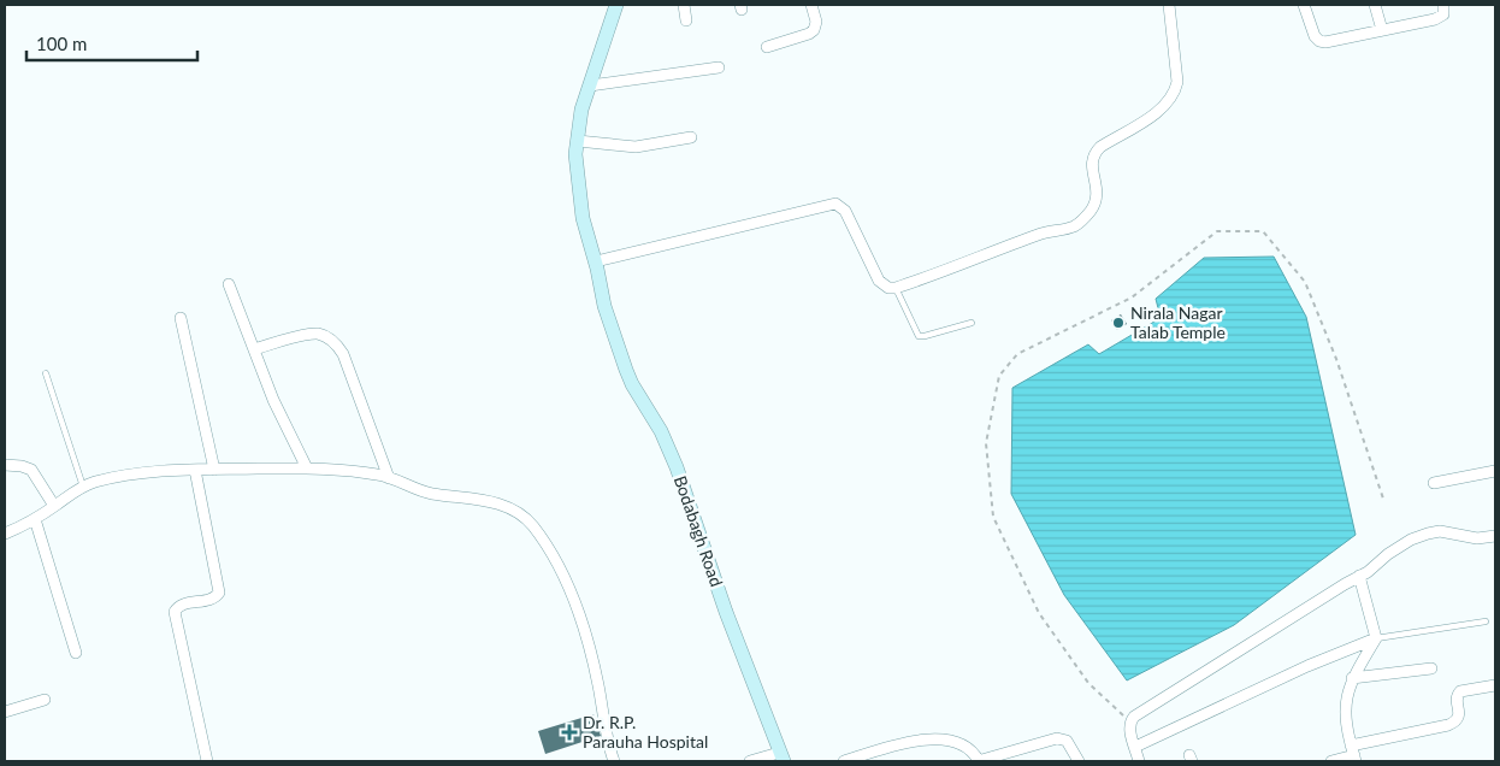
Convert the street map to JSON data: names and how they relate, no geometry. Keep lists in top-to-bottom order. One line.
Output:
{"streets":{"street":["Bodabagh Road"]},"places":{"other":["Nirala Nagar Talab Temple"],"health":["Dr. R.P. Parauha Hospital"]},"scale_bar":"100 m"}
